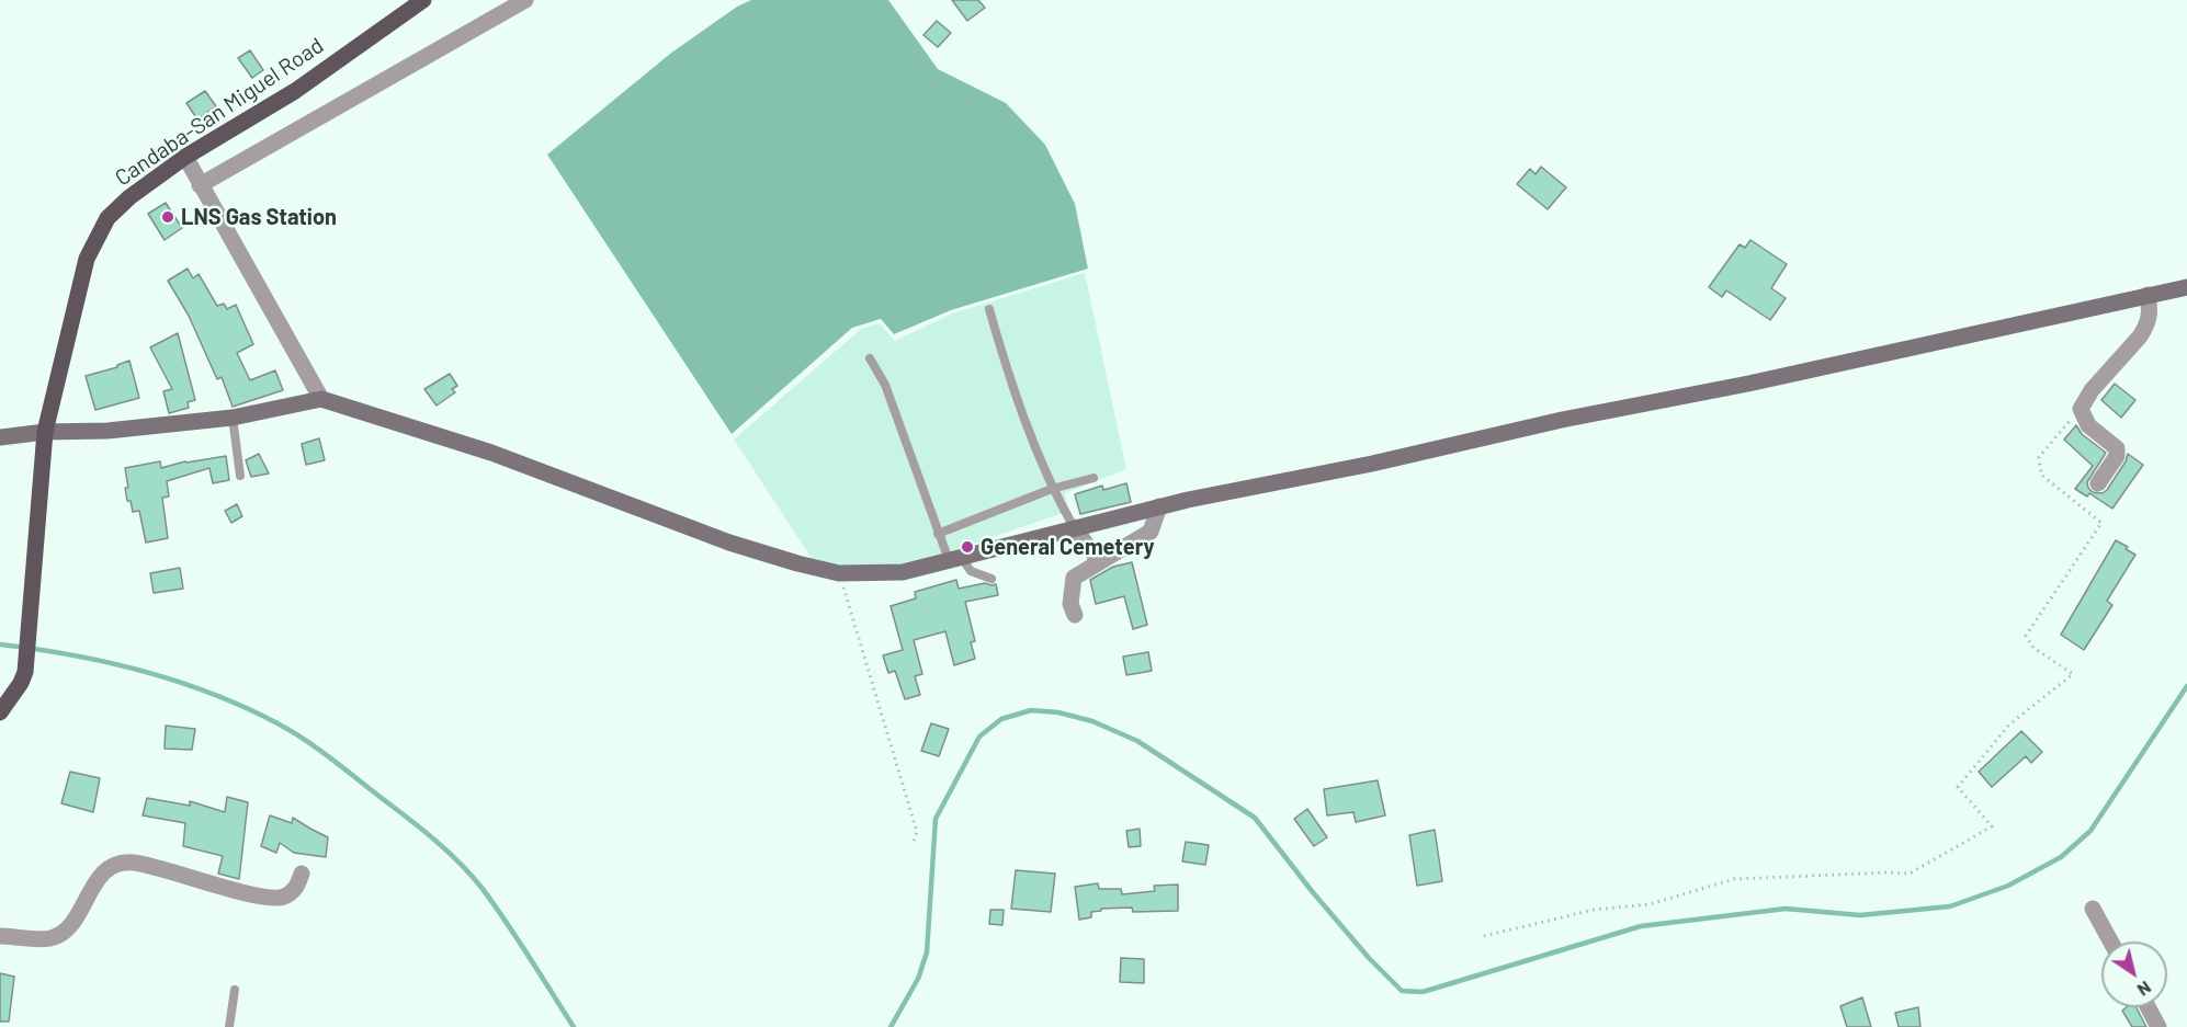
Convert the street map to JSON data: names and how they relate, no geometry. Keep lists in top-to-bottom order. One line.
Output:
{"streets":{"main road":["Candaba-San Miguel Road"]},"places":["LNS Gas Station","General Cemetery"],"north":"bottom right"}
